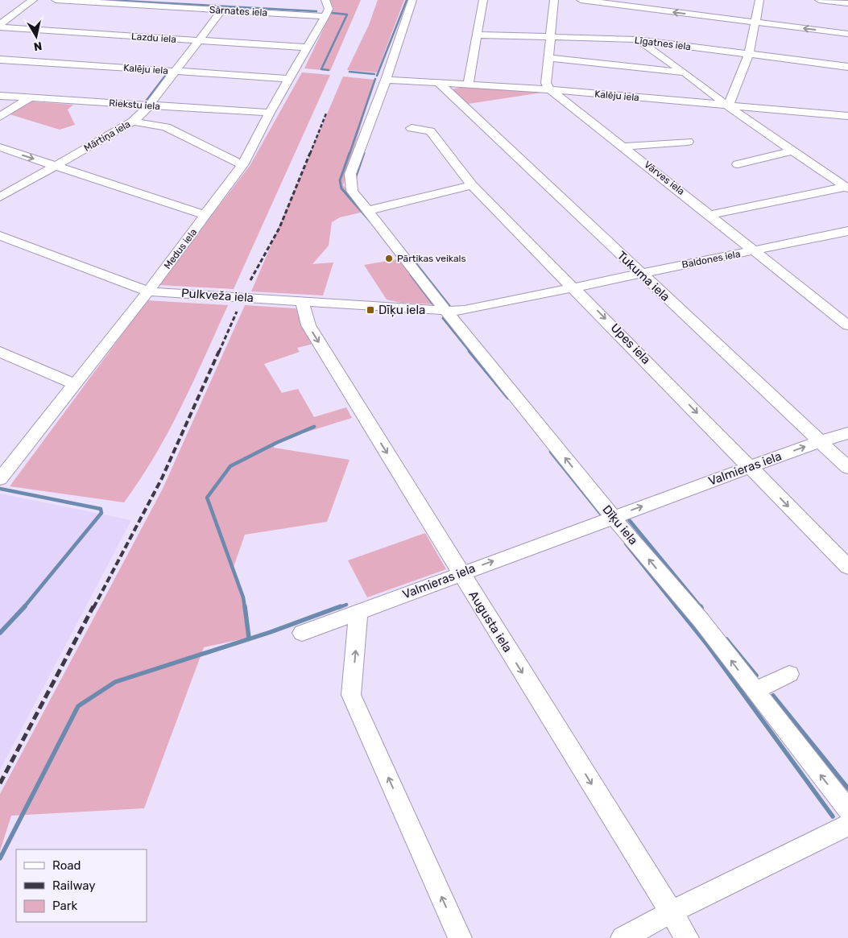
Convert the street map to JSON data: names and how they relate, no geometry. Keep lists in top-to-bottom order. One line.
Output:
{"streets":{"street":["Sārnates iela","Lazdu iela","Līgatnes iela","Kalēju iela","Riekstu iela","Mārtiņa iela","Vārves iela","Medus iela","Baldones iela","Tukuma iela","Pulkveža iela","Upes iela","Valmieras iela","Dīķu iela","Augusta iela"]},"crossings":[["Sārnates iela","Mārtiņa iela"],["Sārnates iela","Medus iela"],["Lazdu iela","Mārtiņa iela"],["Lazdu iela","Medus iela"],["Kalēju iela","Mārtiņa iela"],["Kalēju iela","Vārves iela"],["Kalēju iela","Medus iela"],["Kalēju iela","Tukuma iela"],["Kalēju iela","Dīķu iela"],["Riekstu iela","Mārtiņa iela"],["Riekstu iela","Medus iela"],["Vārves iela","Baldones iela"],["Medus iela","Pulkveža iela"],["Baldones iela","Tukuma iela"],["Baldones iela","Pulkveža iela"],["Baldones iela","Upes iela"],["Baldones iela","Dīķu iela"],["Tukuma iela","Valmieras iela"],["Pulkveža iela","Dīķu iela"],["Pulkveža iela","Augusta iela"],["Upes iela","Valmieras iela"],["Valmieras iela","Dīķu iela"],["Valmieras iela","Augusta iela"]],"one_way":["Upes iela","Valmieras iela","Dīķu iela","Augusta iela"],"places":{"other":["Pārtikas veikals"],"transit":["Dīķu iela"]},"legend":["Road","Railway","Park"],"north":"bottom"}
